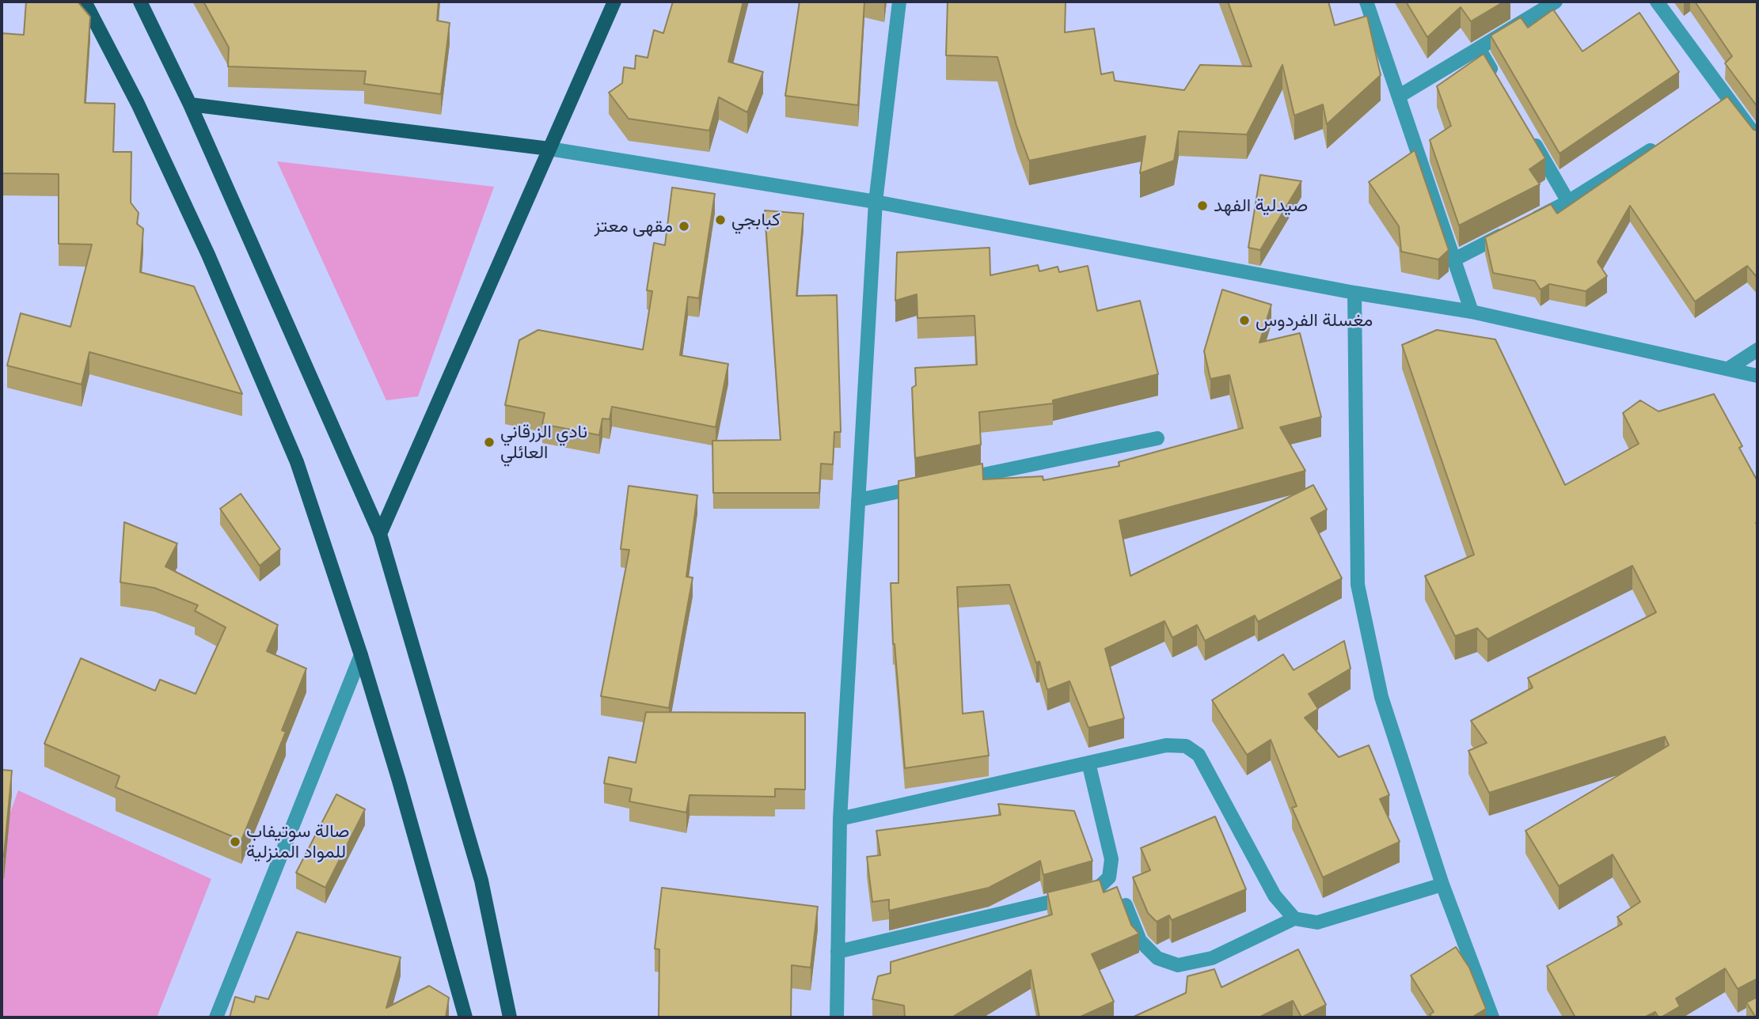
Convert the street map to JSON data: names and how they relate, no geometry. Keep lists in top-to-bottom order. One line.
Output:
{"places":["صيدلية الفهد","كبابجي","مقهى معتز","مغسلة الفردوس","نادي الزرقاني العائلي","صالة سوتيفاب للمواد المنزلية"]}
